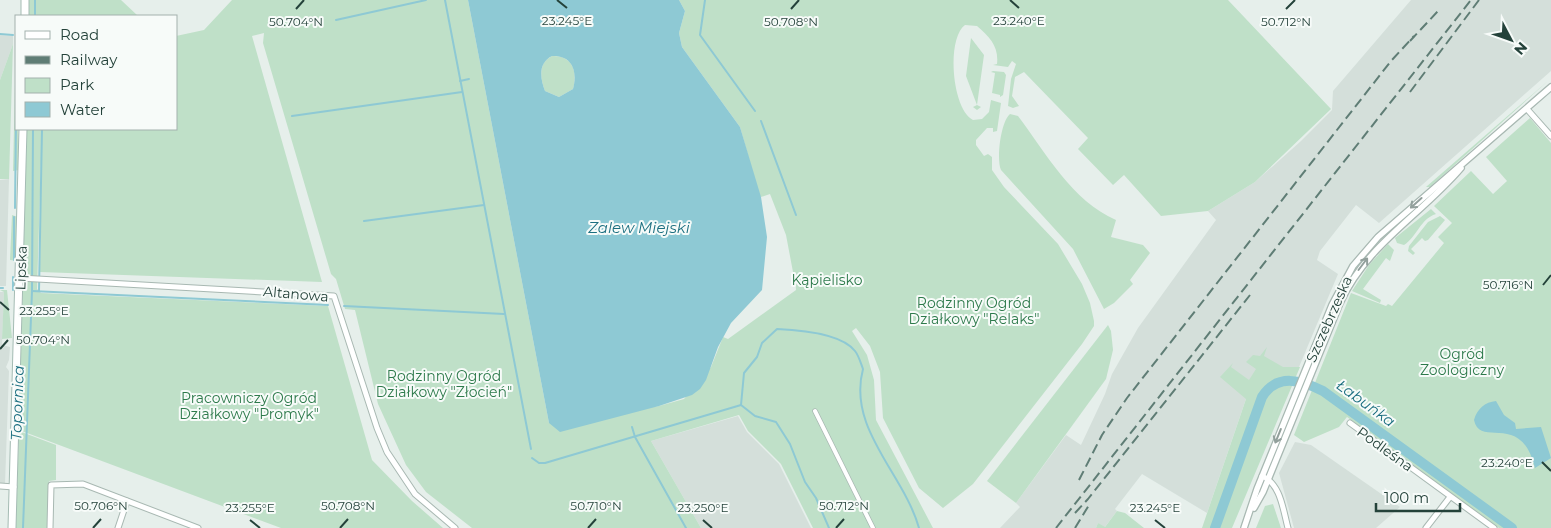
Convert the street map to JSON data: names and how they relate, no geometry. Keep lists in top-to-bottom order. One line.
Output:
{"streets":{"main road":["Lipska"],"street":["Altanowa","Szczebrzeska","Podleśna"]},"crossings":[["Lipska","Altanowa"]],"water":["Zalew Miejski","Topornica","Łabuńka"],"parks":["Kąpielisko","Rodzinny Ogród Działkowy \"Relaks\"","Ogród Zoologiczny","Rodzinny Ogród Działkowy \"Złocień\"","Pracowniczy Ogród Działkowy \"Promyk\""],"legend":["Road","Railway","Park","Water"],"scale_bar":"100 m","north":"bottom right","coordinates":["23.245°E","23.240°E","50.712°N","50.704°N","50.708°N","50.716°N","23.255°E","50.706°N","50.710°N","23.250°E"]}
